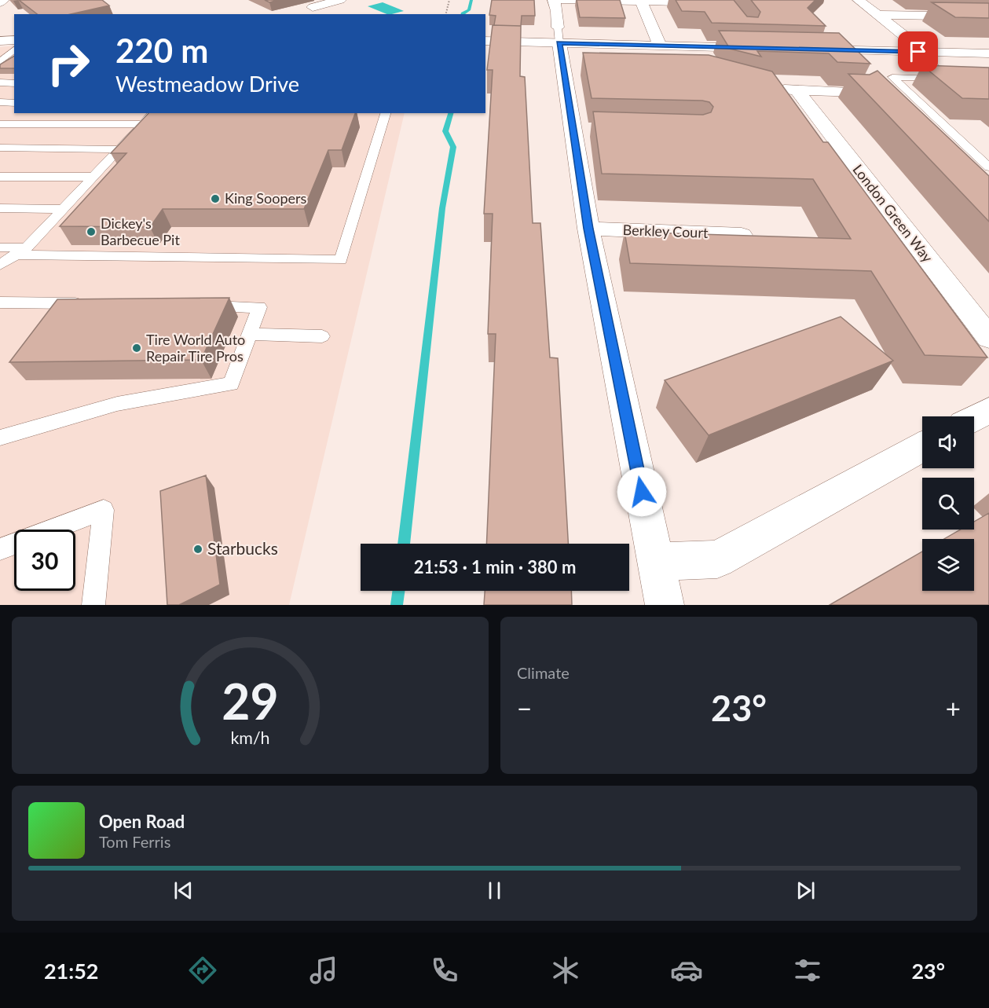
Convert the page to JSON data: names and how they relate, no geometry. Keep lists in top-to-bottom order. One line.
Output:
{"streets":{"street":["London Green Way","Berkley Court"]},"places":["King Soopers","Dickey's Barbecue Pit","Tire World Auto Repair Tire Pros","Starbucks"],"page":{"turn":["220 m","Westmeadow Drive"],"limit":"30","trip":"21:53 · 1 min · 380 m","tile":"Climate","heat":["−","23°","+"],"song":["Open Road","Tom Ferris"],"tabs":["21:52","23°"],"gauge":["29","km/h"]}}
